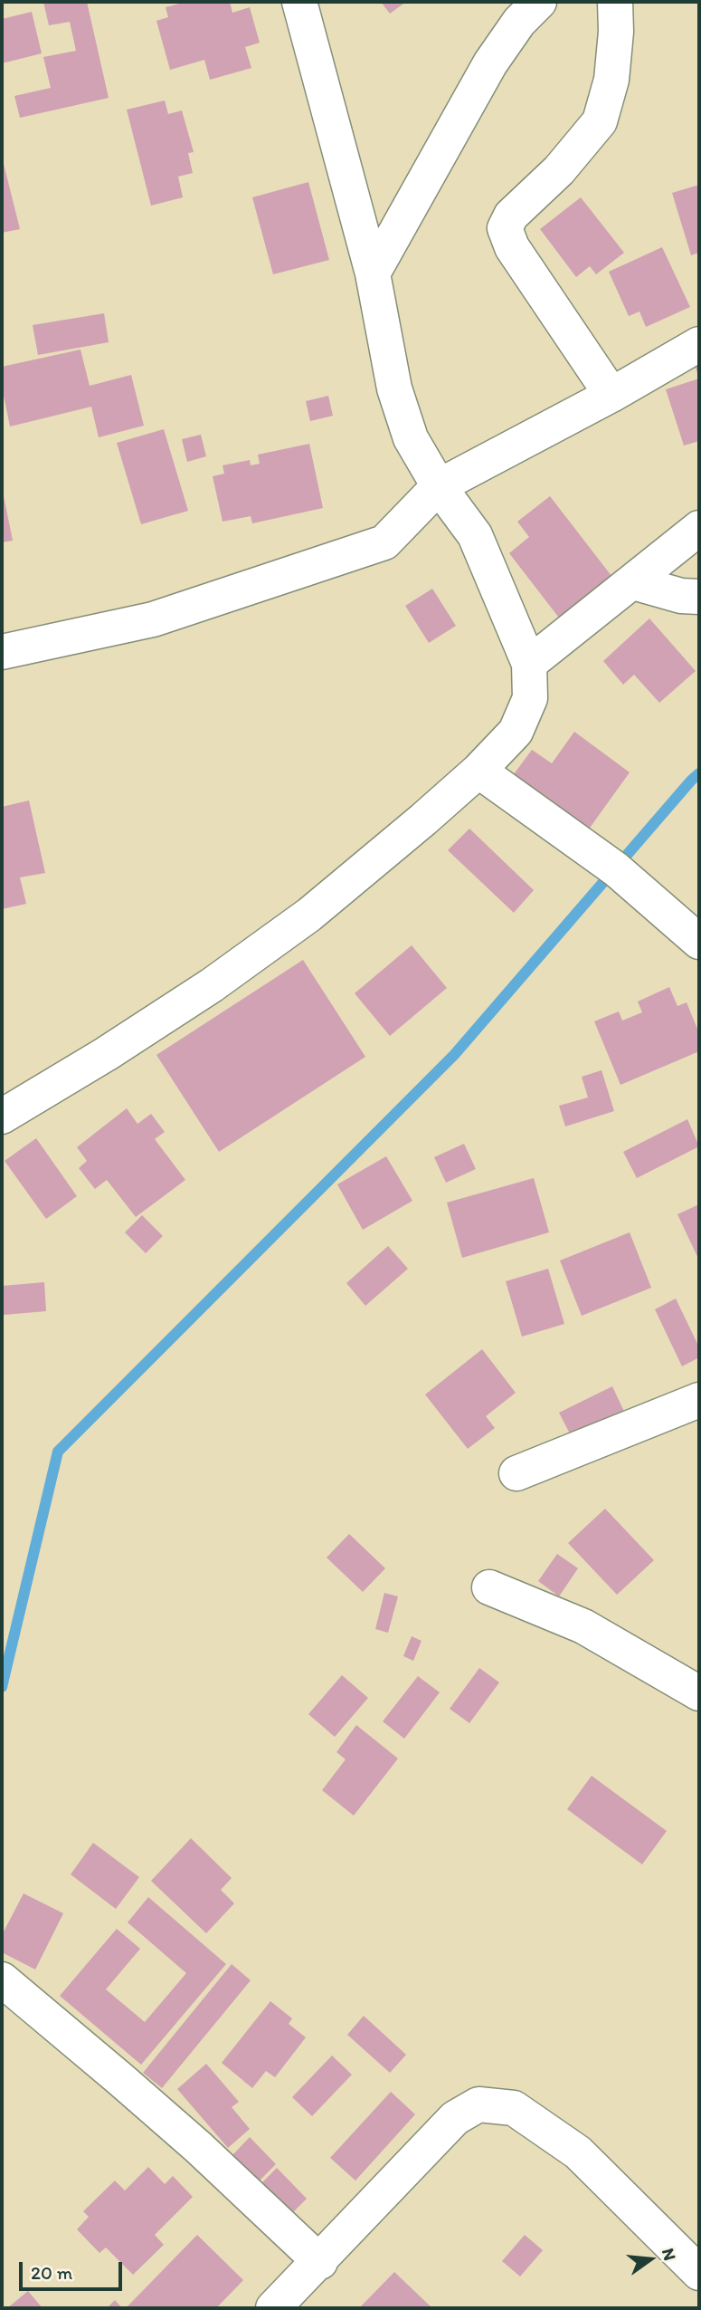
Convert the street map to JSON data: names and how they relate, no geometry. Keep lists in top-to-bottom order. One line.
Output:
{"scale_bar":"20 m","north":"right"}
